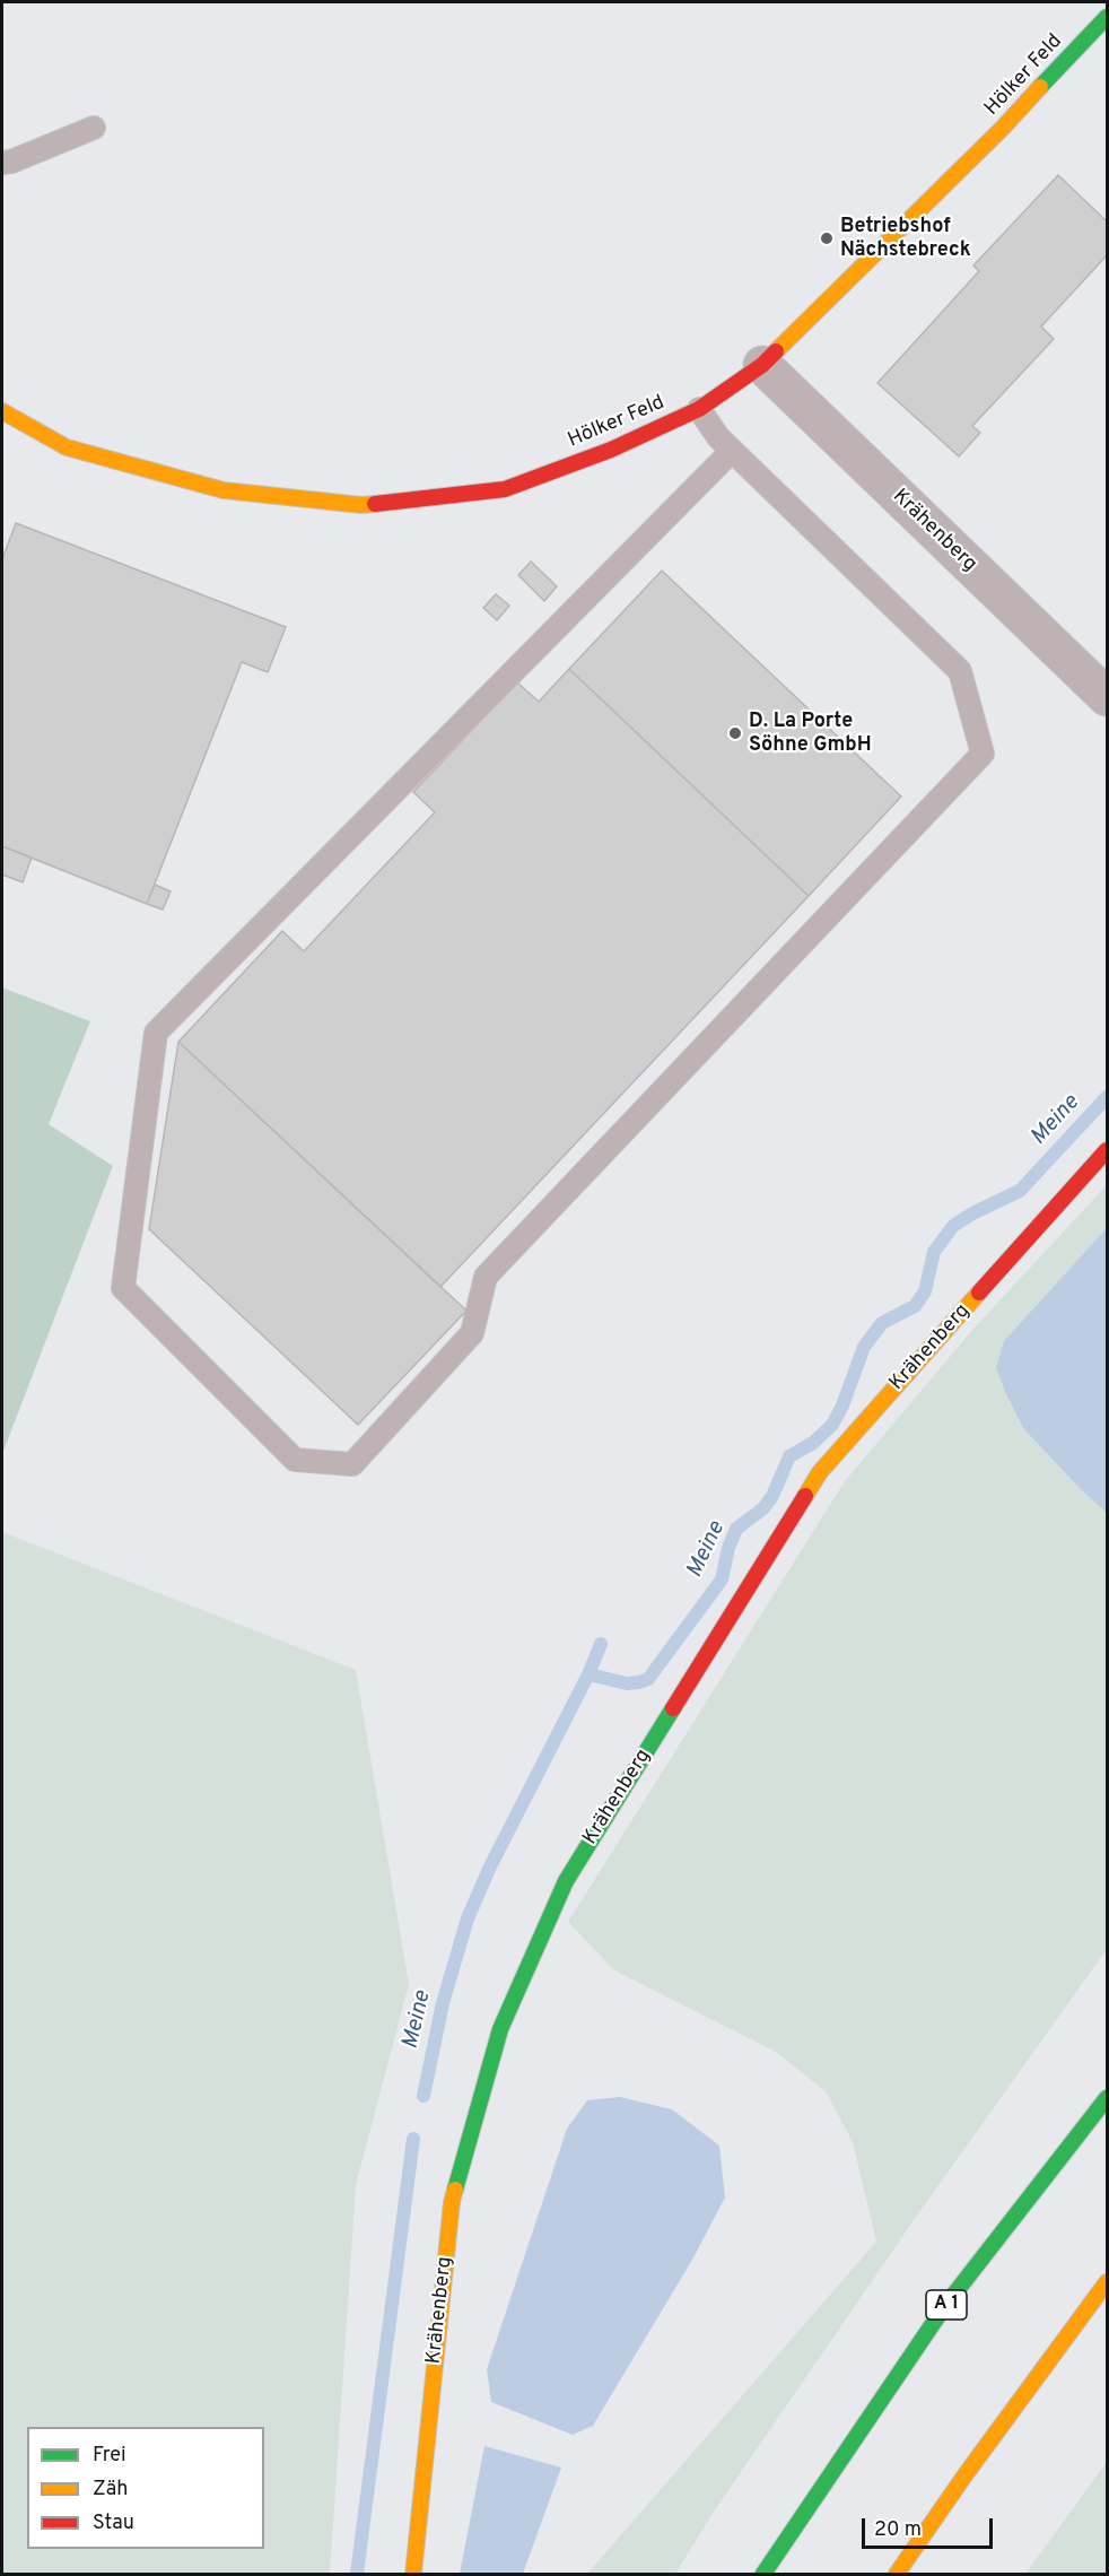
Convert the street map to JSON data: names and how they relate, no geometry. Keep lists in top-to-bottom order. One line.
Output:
{"streets":{"main road":["Hölker Feld","Krähenberg","A 1"]},"crossings":[["Hölker Feld","Krähenberg"]],"water":["Meine"],"places":["Betriebshof Nächstebreck","D. La Porte Söhne GmbH"],"legend":["Frei","Zäh","Stau"],"scale_bar":"20 m"}
